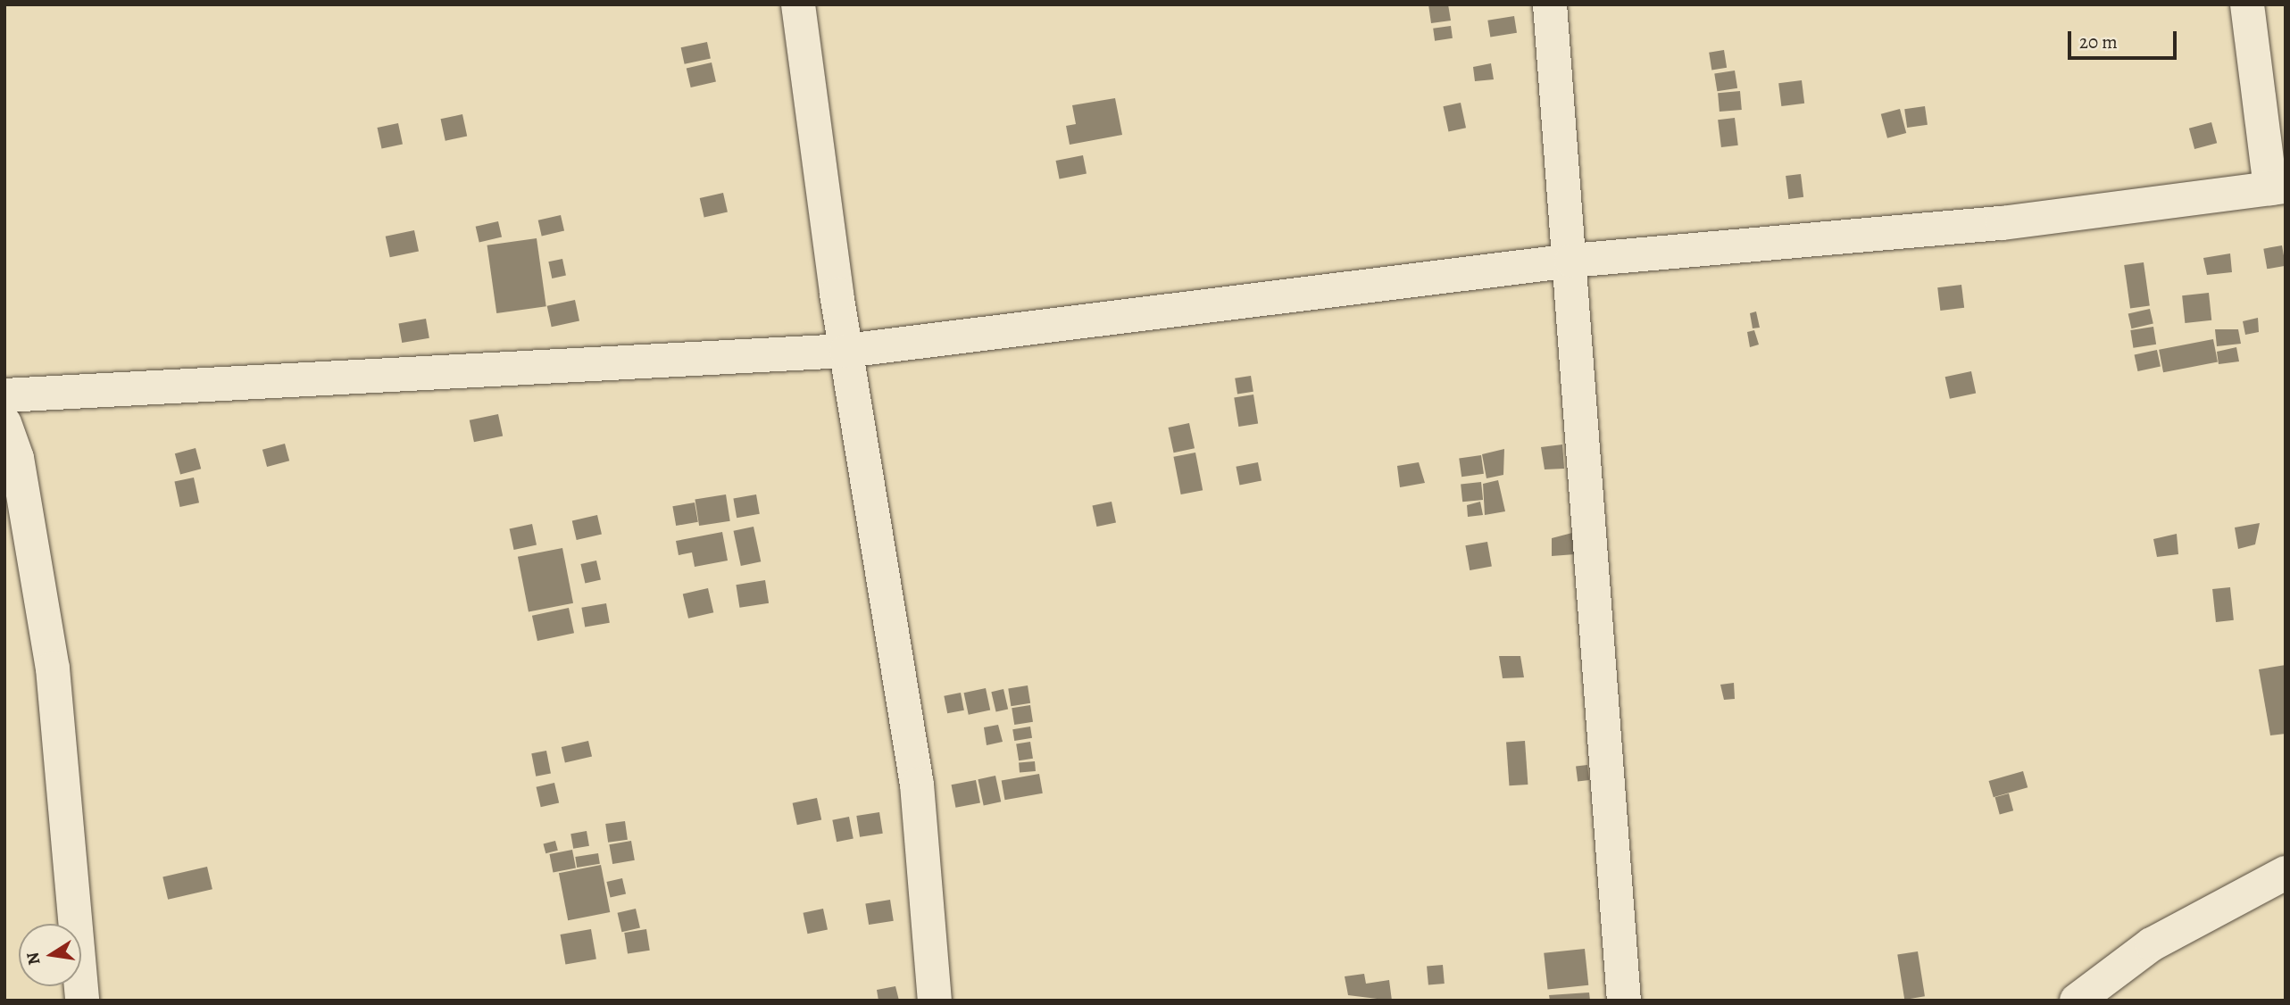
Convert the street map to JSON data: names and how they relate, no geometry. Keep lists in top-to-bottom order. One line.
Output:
{"scale_bar":"20 m","north":"left"}
